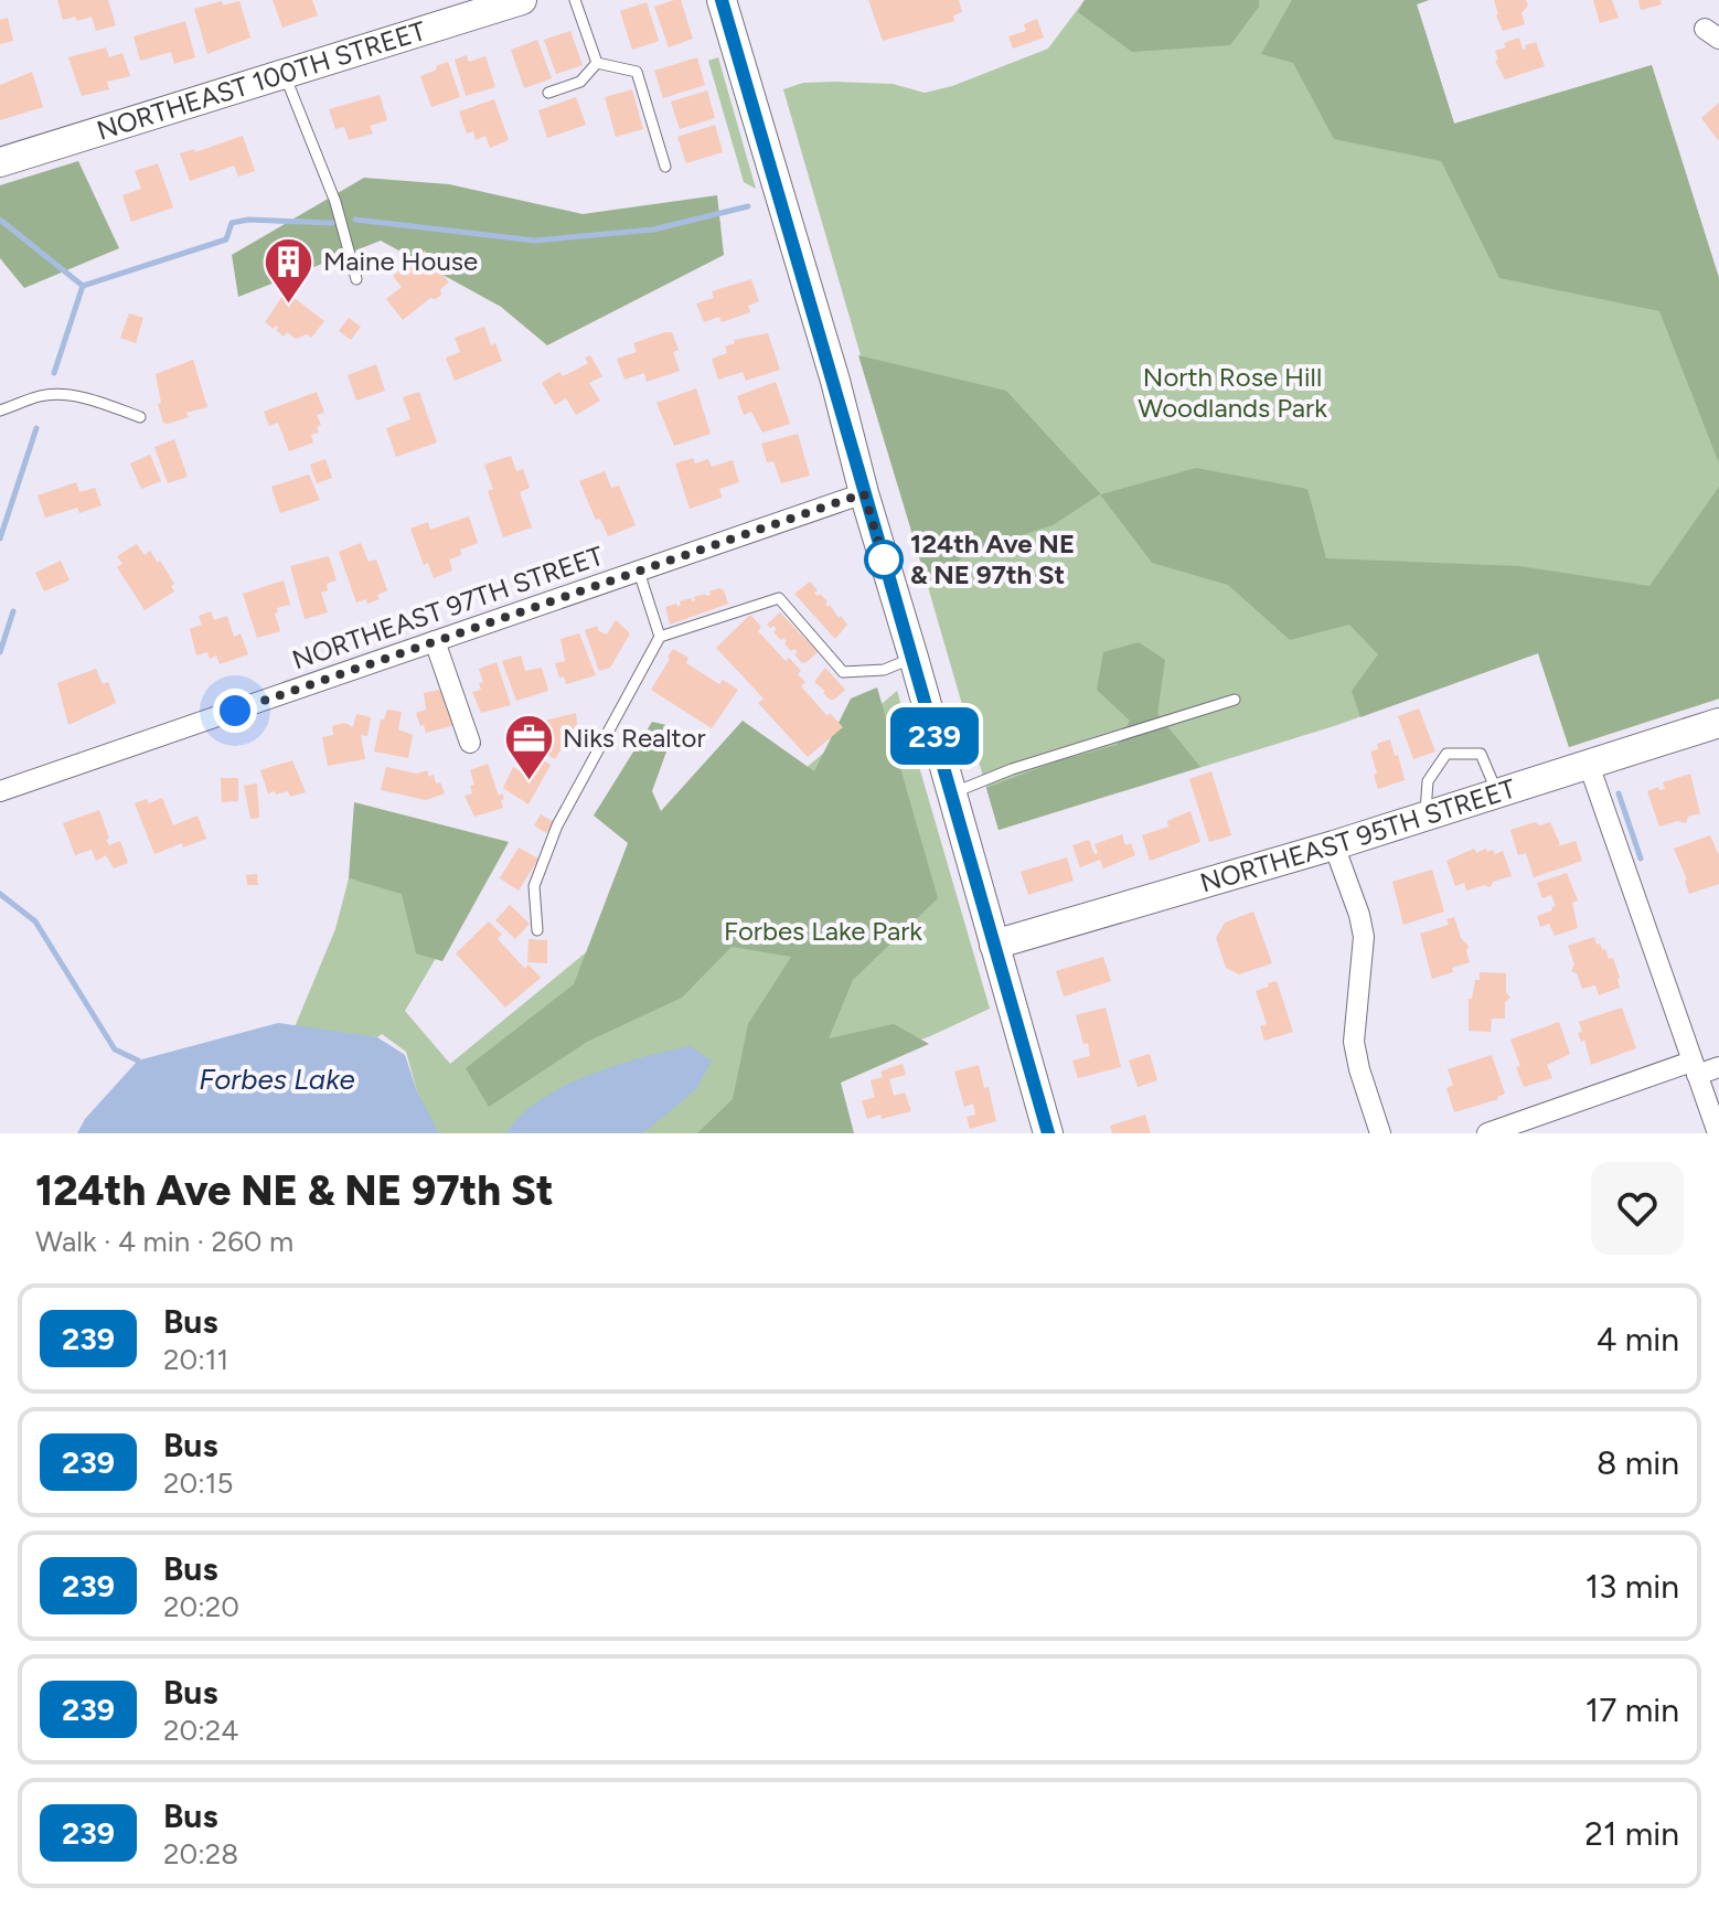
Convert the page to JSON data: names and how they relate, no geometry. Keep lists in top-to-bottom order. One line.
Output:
{"streets":{"street":["NORTHEAST 100TH STREET","NORTHEAST 97TH STREET","NORTHEAST 95TH STREET"]},"water":["Forbes Lake"],"parks":["North Rose Hill Woodlands Park","Forbes Lake Park"],"places":{"building":["Maine House"],"other":["124th Ave NE & NE 97th St"],"office":["Niks Realtor"]},"lines":["bus line 239"],"page":{"on_map":"239","heading":["124th Ave NE & NE 97th St","Walk · 4 min · 260 m"],"list":[{"mark":"239","name":"Bus","note":"20:11","value":"4 min"},{"mark":"239","name":"Bus","note":"20:15","value":"8 min"},{"mark":"239","name":"Bus","note":"20:20","value":"13 min"},{"mark":"239","name":"Bus","note":"20:24","value":"17 min"},{"mark":"239","name":"Bus","note":"20:28","value":"21 min"}]}}
